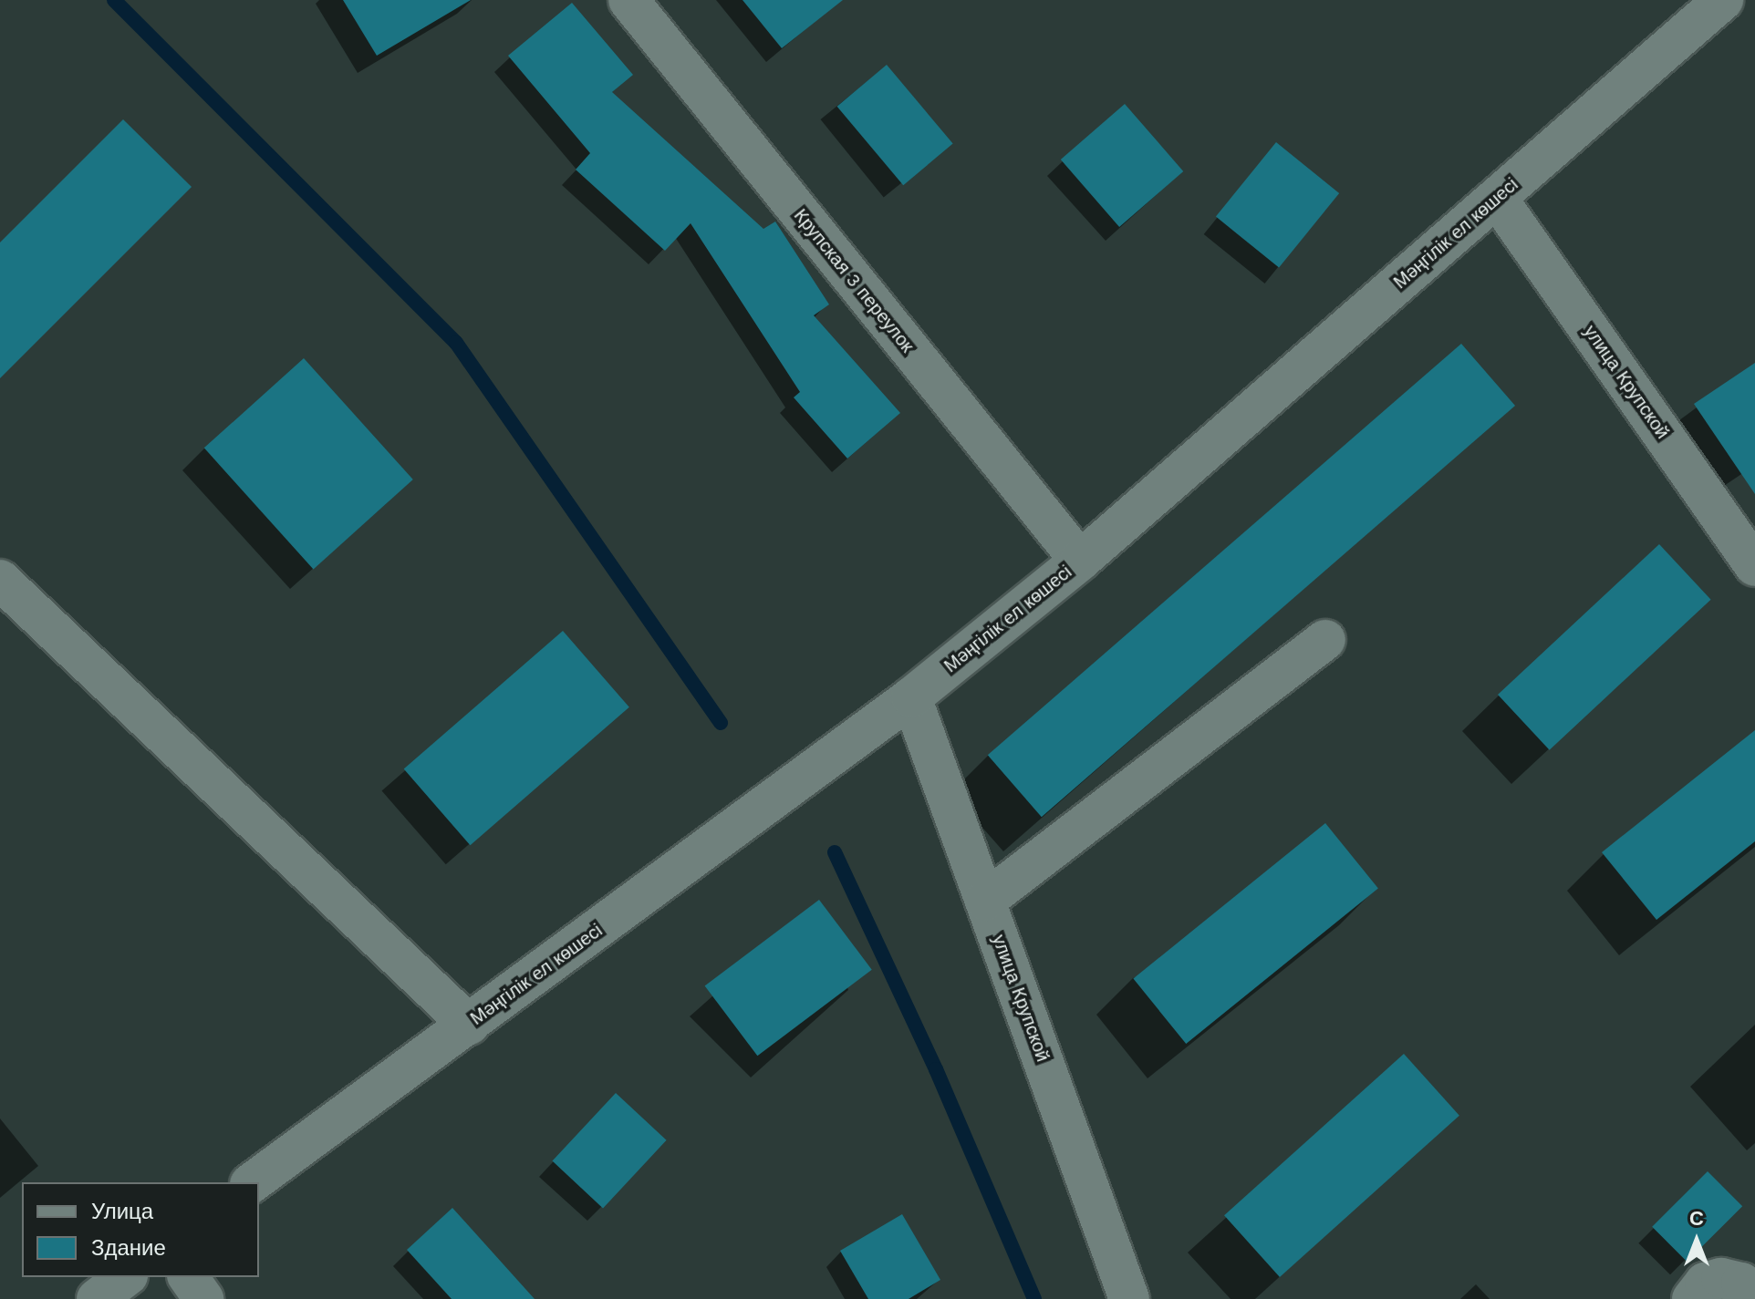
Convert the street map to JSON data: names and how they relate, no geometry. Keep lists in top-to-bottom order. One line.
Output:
{"streets":{"street":["Мәңгілік ел көшесі","Крупская 3 переулок","улица Крупской"]},"crossings":[["Мәңгілік ел көшесі","Крупская 3 переулок"],["Мәңгілік ел көшесі","улица Крупской"]],"legend":["Улица","Здание"],"north":"top"}
